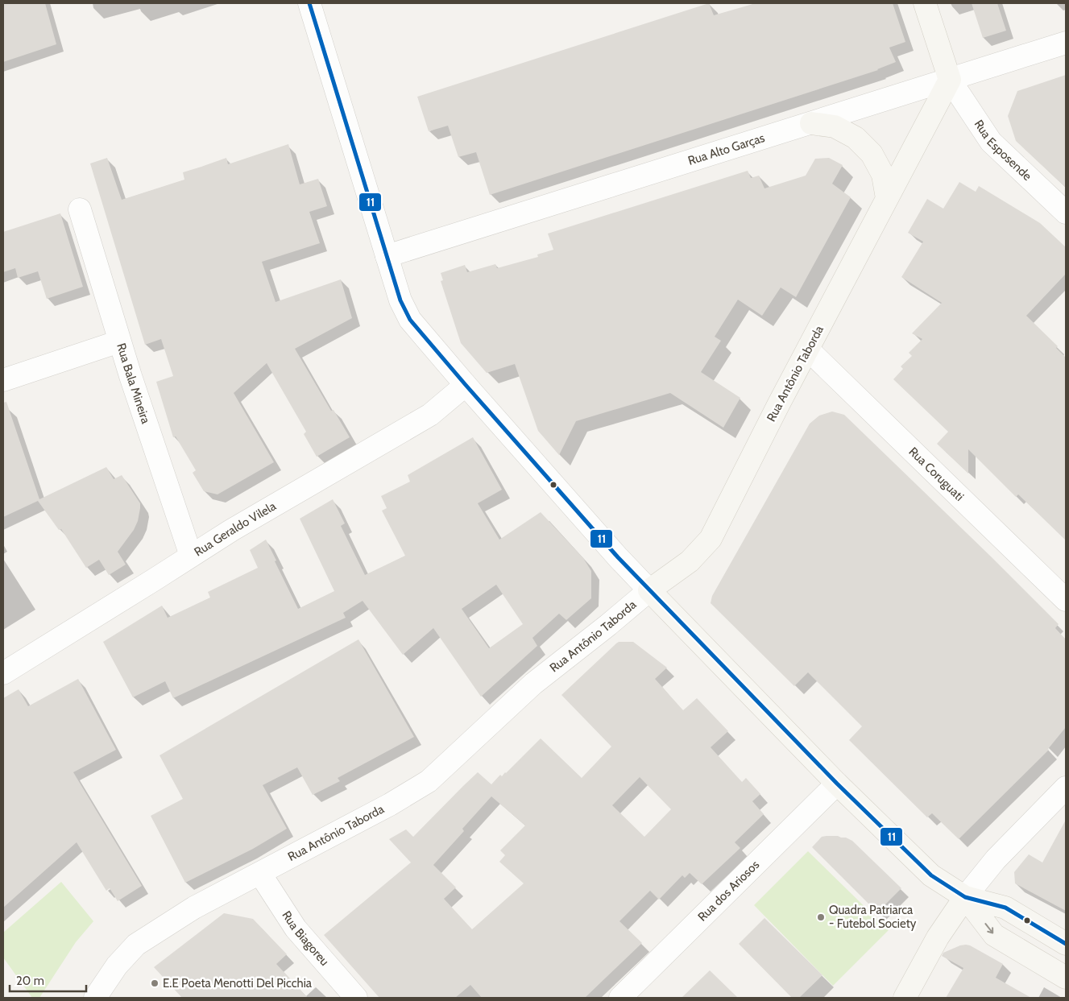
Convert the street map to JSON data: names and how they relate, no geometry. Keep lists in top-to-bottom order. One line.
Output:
{"streets":{"street":["Rua Alto Garças","Rua Esposende","Rua Antônio Taborda","Rua Bala Mineira","Rua Coruguati","Rua Geraldo Vilela","Rua dos Ariosos","Rua Biagoreu"]},"crossings":[["Rua Alto Garças","Rua Esposende"],["Rua Alto Garças","Rua Antônio Taborda"],["Rua Esposende","Rua Antônio Taborda"],["Rua Antônio Taborda","Rua Coruguati"],["Rua Antônio Taborda","Rua Biagoreu"],["Rua Bala Mineira","Rua Geraldo Vilela"]],"places":["Quadra Patriarca - Futebol Society","E.E Poeta Menotti Del Picchia"],"lines":["transit line 11"],"scale_bar":"20 m"}
